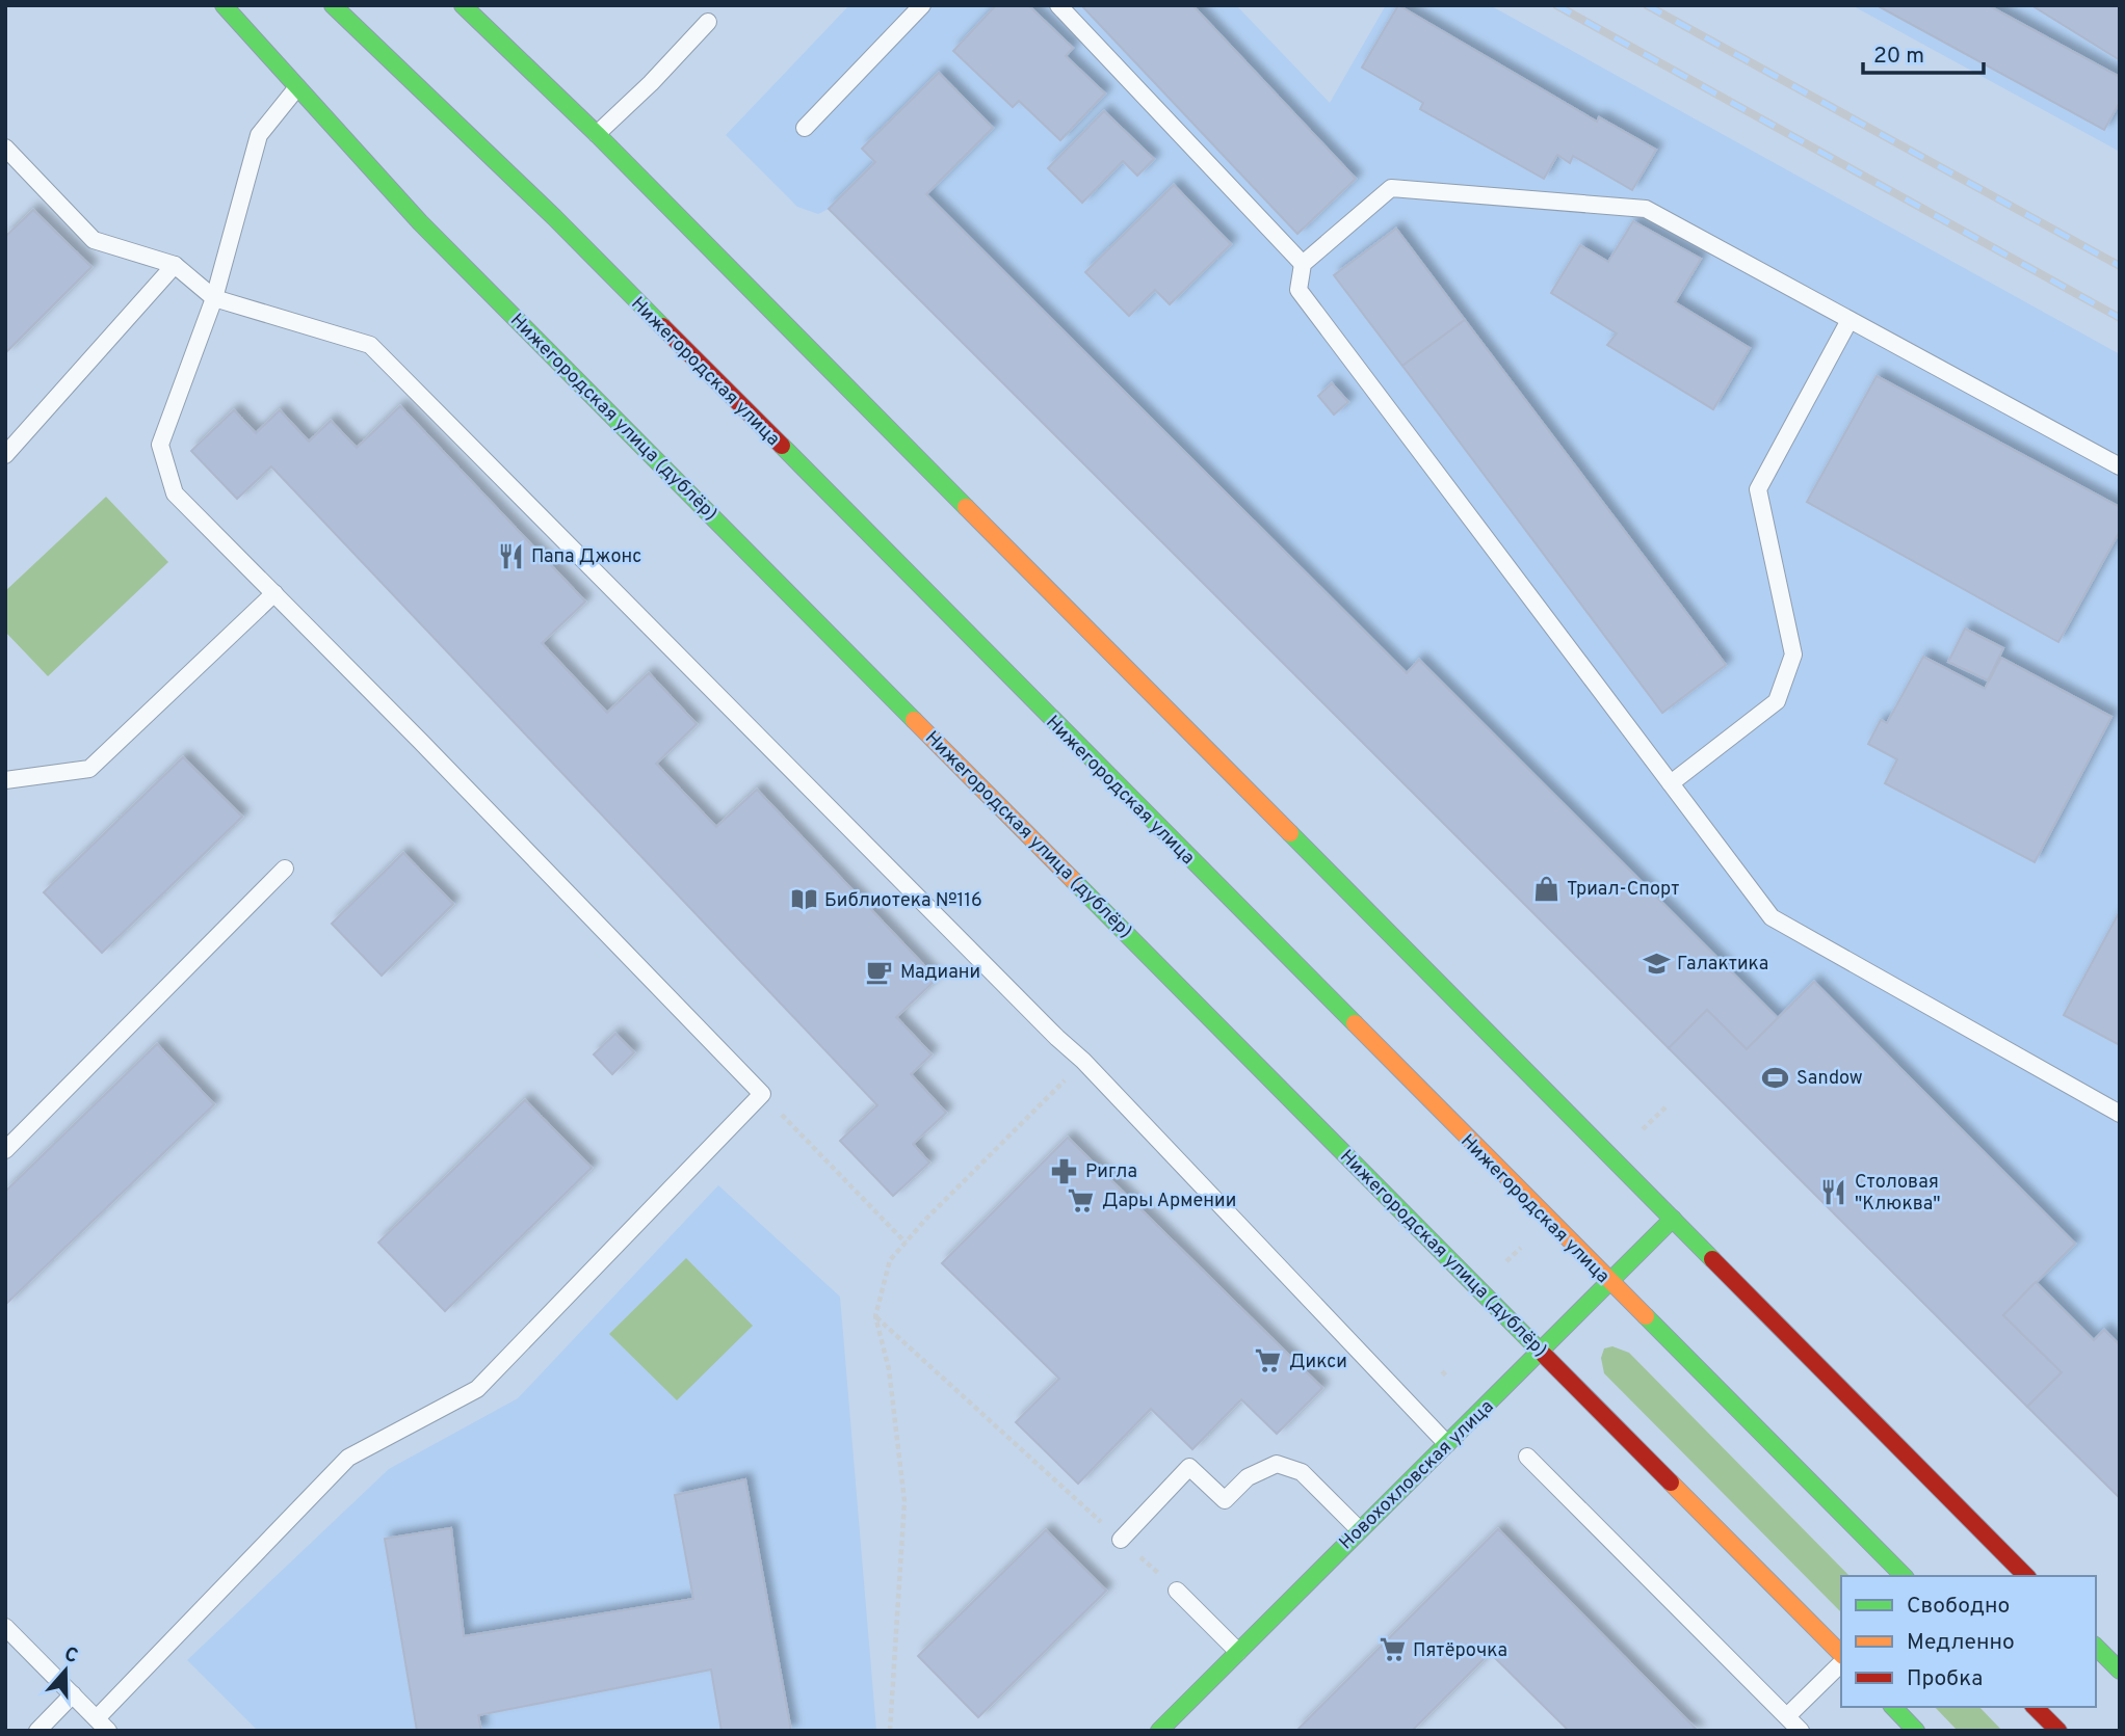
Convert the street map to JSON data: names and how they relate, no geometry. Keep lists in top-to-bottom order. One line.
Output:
{"streets":{"main road":["Нижегородская улица","Нижегородская улица (дублёр)","Новохохловская улица"]},"crossings":[["Нижегородская улица","Новохохловская улица"],["Нижегородская улица (дублёр)","Новохохловская улица"]],"places":{"restaurant":["Папа Джонс","Столовая \"Клюква\""],"shop":["Триал-Спорт"],"library":["Библиотека №116"],"school or university":["Галактика"],"cafe":["Мадиани"],"sports":["Sandow"],"pharmacy":["Ригла"],"supermarket":["Дары Армении","Дикси","Пятёрочка"]},"legend":["Свободно","Медленно","Пробка"],"scale_bar":"20 m","north":"top"}
